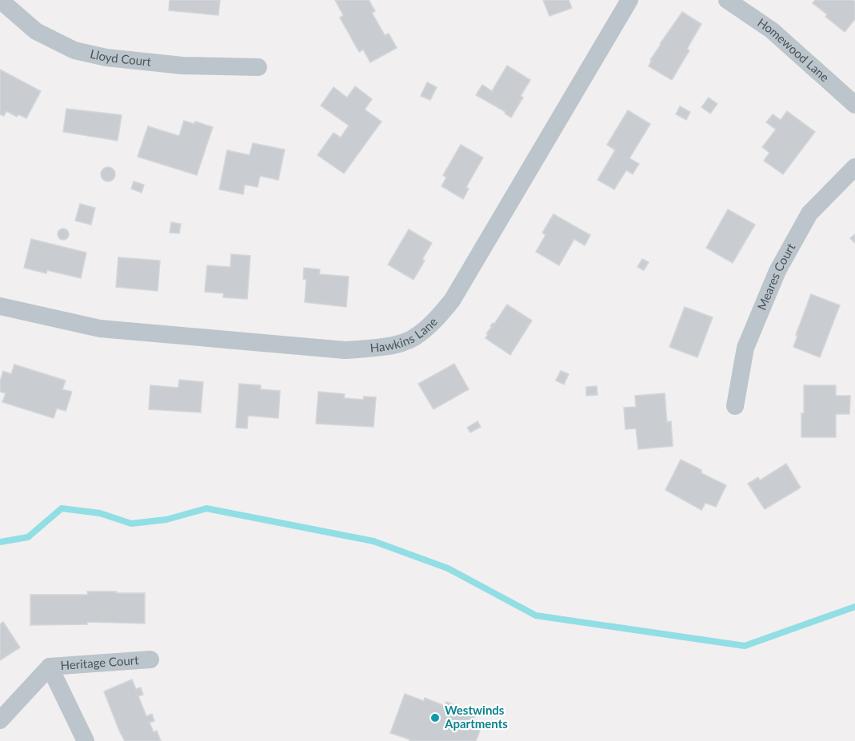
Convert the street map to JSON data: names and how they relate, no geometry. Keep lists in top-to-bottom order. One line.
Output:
{"streets":{"street":["Homewood Lane","Lloyd Court","Meares Court","Hawkins Lane","Heritage Court"]},"places":["Westwinds Apartments"]}
